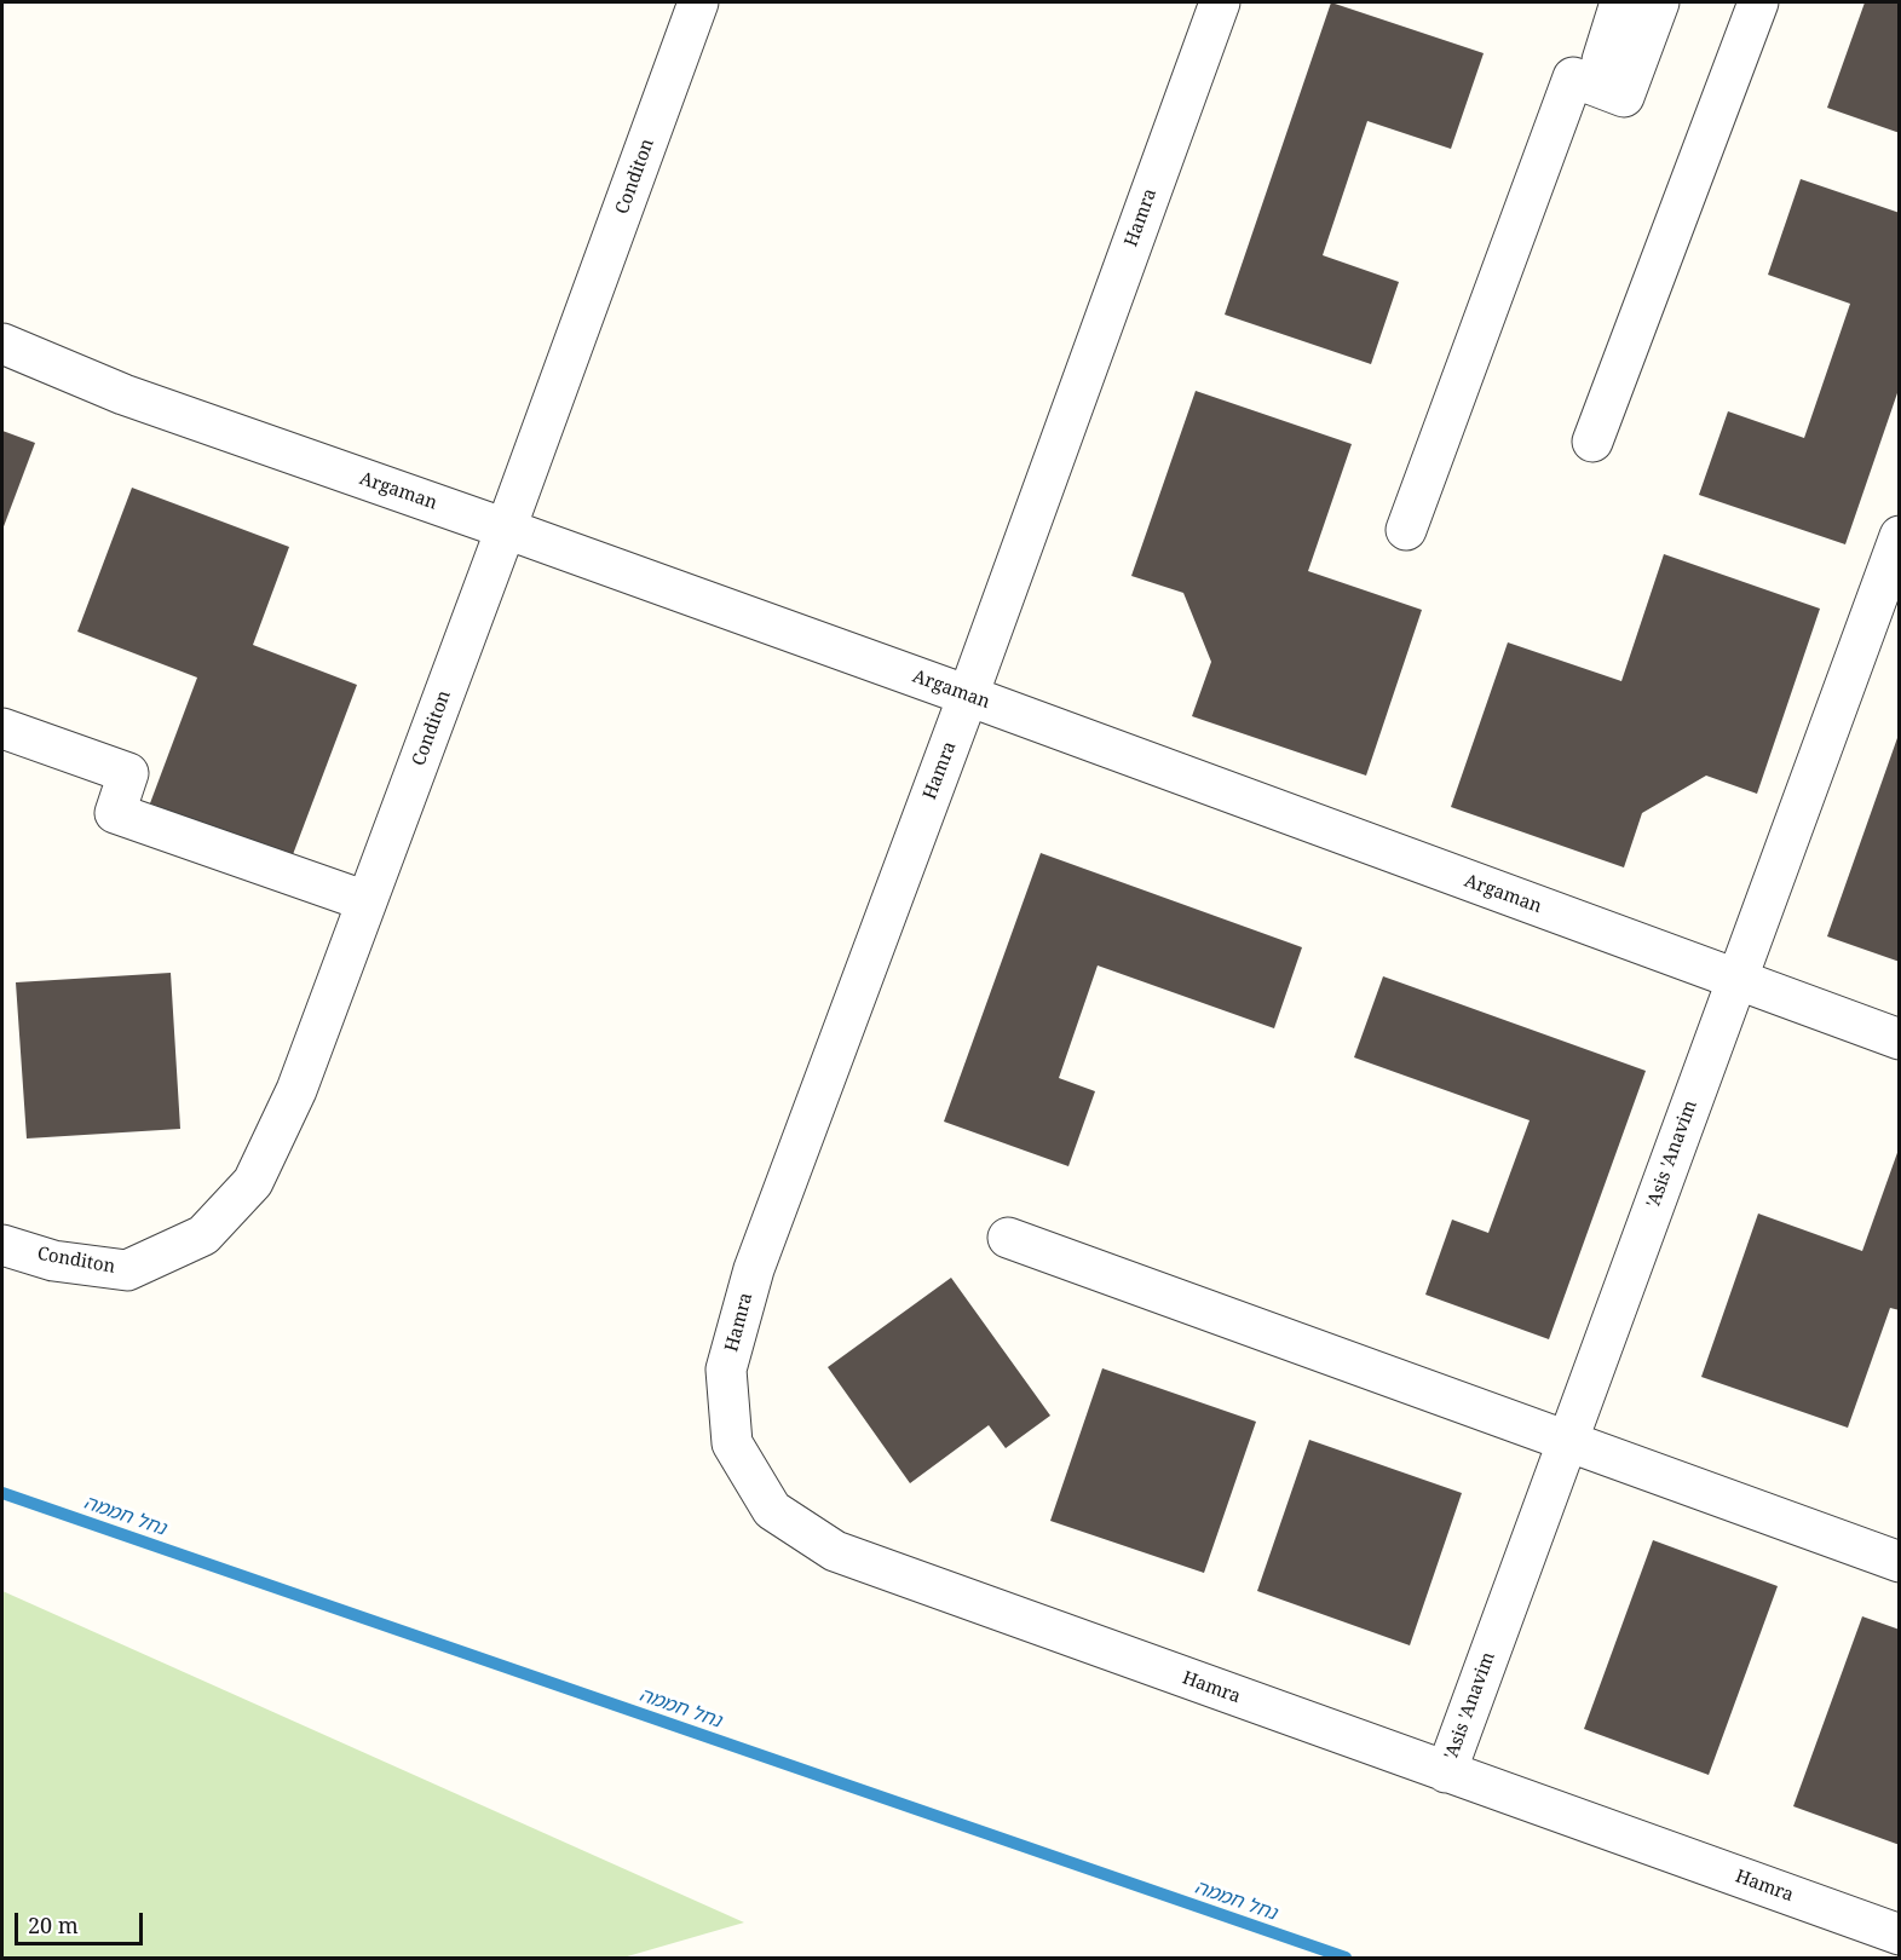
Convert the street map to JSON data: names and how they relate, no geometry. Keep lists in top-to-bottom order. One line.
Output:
{"streets":{"street":["Conditon","Hamra","Argaman","'Asis 'Anavim"]},"crossings":[["Conditon","Argaman"],["Hamra","Argaman"],["Hamra","'Asis 'Anavim"],["Argaman","'Asis 'Anavim"]],"water":["נחל חממה"],"scale_bar":"20 m"}
